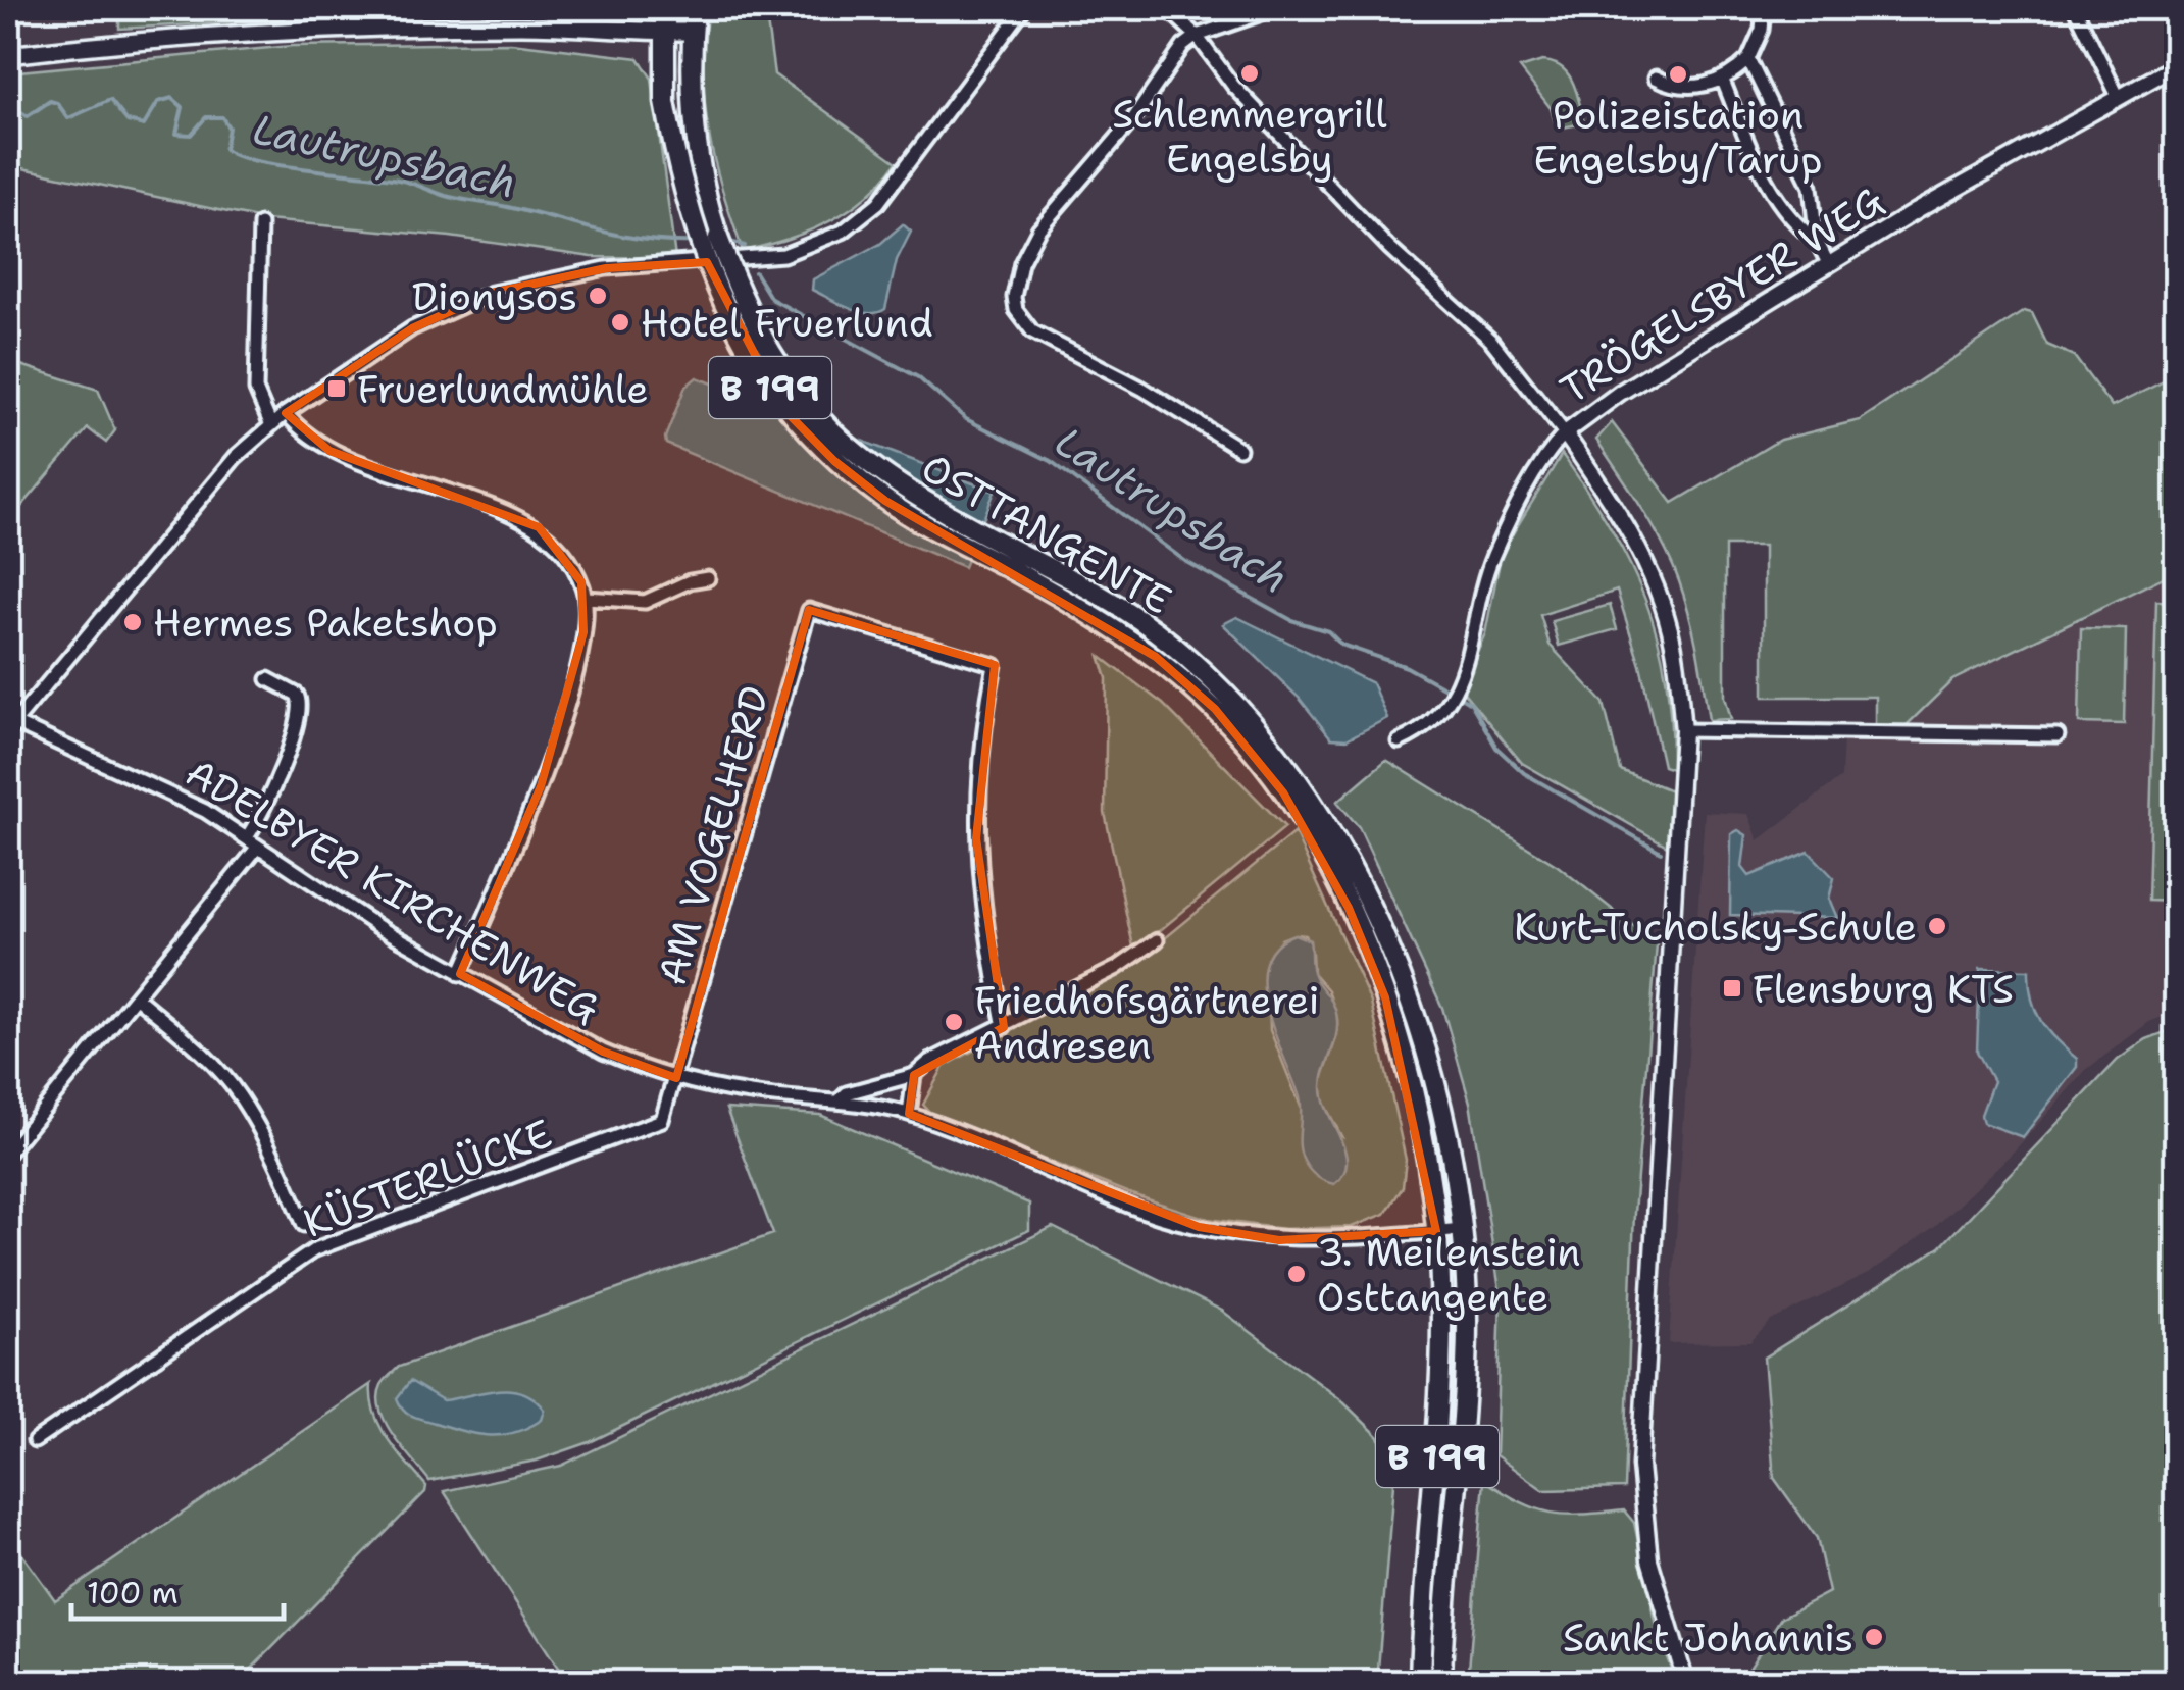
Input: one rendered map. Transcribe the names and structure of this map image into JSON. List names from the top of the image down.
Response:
{
  "streets": {
    "main road": ["B 199", "OSTTANGENTE"],
    "street": [
      "TRÖGELSBYER WEG",
      "AM VOGELHERD",
      "ADELBYER KIRCHENWEG",
      "KÜSTERLÜCKE"
    ]
  },
  "crossings": [
    ["B 199", "OSTTANGENTE"],
    ["OSTTANGENTE", "ADELBYER KIRCHENWEG"],
    ["AM VOGELHERD", "ADELBYER KIRCHENWEG"],
    ["AM VOGELHERD", "KÜSTERLÜCKE"],
    ["ADELBYER KIRCHENWEG", "KÜSTERLÜCKE"]
  ],
  "water": ["Lautrupsbach"],
  "places": {
    "other": [
      "Schlemmergrill Engelsby",
      "Polizeistation Engelsby/Tarup",
      "Dionysos",
      "Hotel Fruerlund",
      "Hermes Paketshop",
      "Kurt-Tucholsky-Schule",
      "Friedhofsgärtnerei Andresen",
      "3. Meilenstein Osttangente",
      "Sankt Johannis"
    ],
    "transit": ["Fruerlundmühle", "Flensburg KTS"]
  },
  "scale_bar": "100 m"
}
